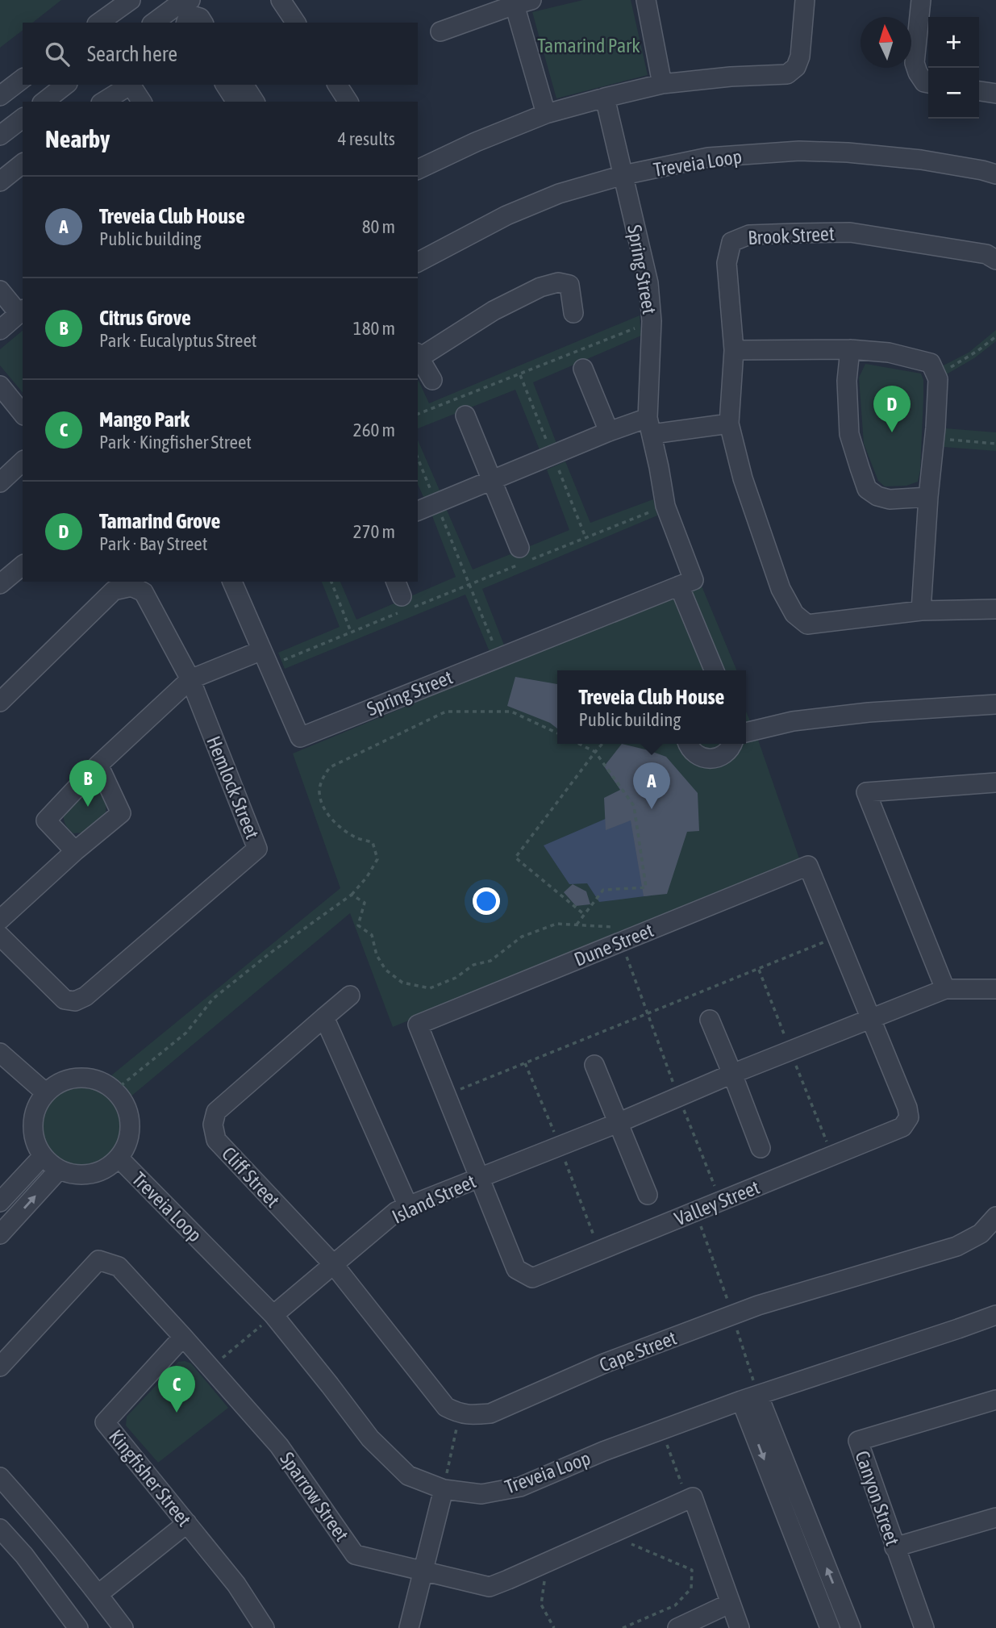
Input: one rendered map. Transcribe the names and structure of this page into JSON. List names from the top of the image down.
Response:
{
  "streets": {
    "street": [
      "Treveia Loop",
      "Brook Street",
      "Spring Street",
      "Hemlock Street",
      "Dune Street",
      "Cliff Street",
      "Island Street",
      "Valley Street",
      "Cape Street",
      "Kingfisher Street",
      "Sparrow Street",
      "Canyon Street"
    ]
  },
  "crossings": [
    ["Treveia Loop", "Spring Street"],
    ["Treveia Loop", "Island Street"],
    ["Dune Street", "Island Street"],
    ["Dune Street", "Valley Street"],
    ["Cliff Street", "Island Street"],
    ["Island Street", "Valley Street"],
    ["Kingfisher Street", "Sparrow Street"]
  ],
  "parks": ["Tamarind Park"],
  "north": "top",
  "page": {
    "map_buttons": ["+", "−"],
    "search": "Search here",
    "heading": ["Nearby", "4 results"],
    "list": [
      {
        "mark": "A",
        "name": "Treveia Club House",
        "note": "Public building",
        "value": "80 m"
      },
      {
        "mark": "B",
        "name": "Citrus Grove",
        "note": "Park · Eucalyptus Street",
        "value": "180 m"
      },
      {
        "mark": "C",
        "name": "Mango Park",
        "note": "Park · Kingfisher Street",
        "value": "260 m"
      },
      {
        "mark": "D",
        "name": "Tamarind Grove",
        "note": "Park · Bay Street",
        "value": "270 m"
      }
    ],
    "pins": [
      "D",
      "B",
      "A",
      "C"
    ],
    "popup": ["Treveia Club House", "Public building"]
  }
}
